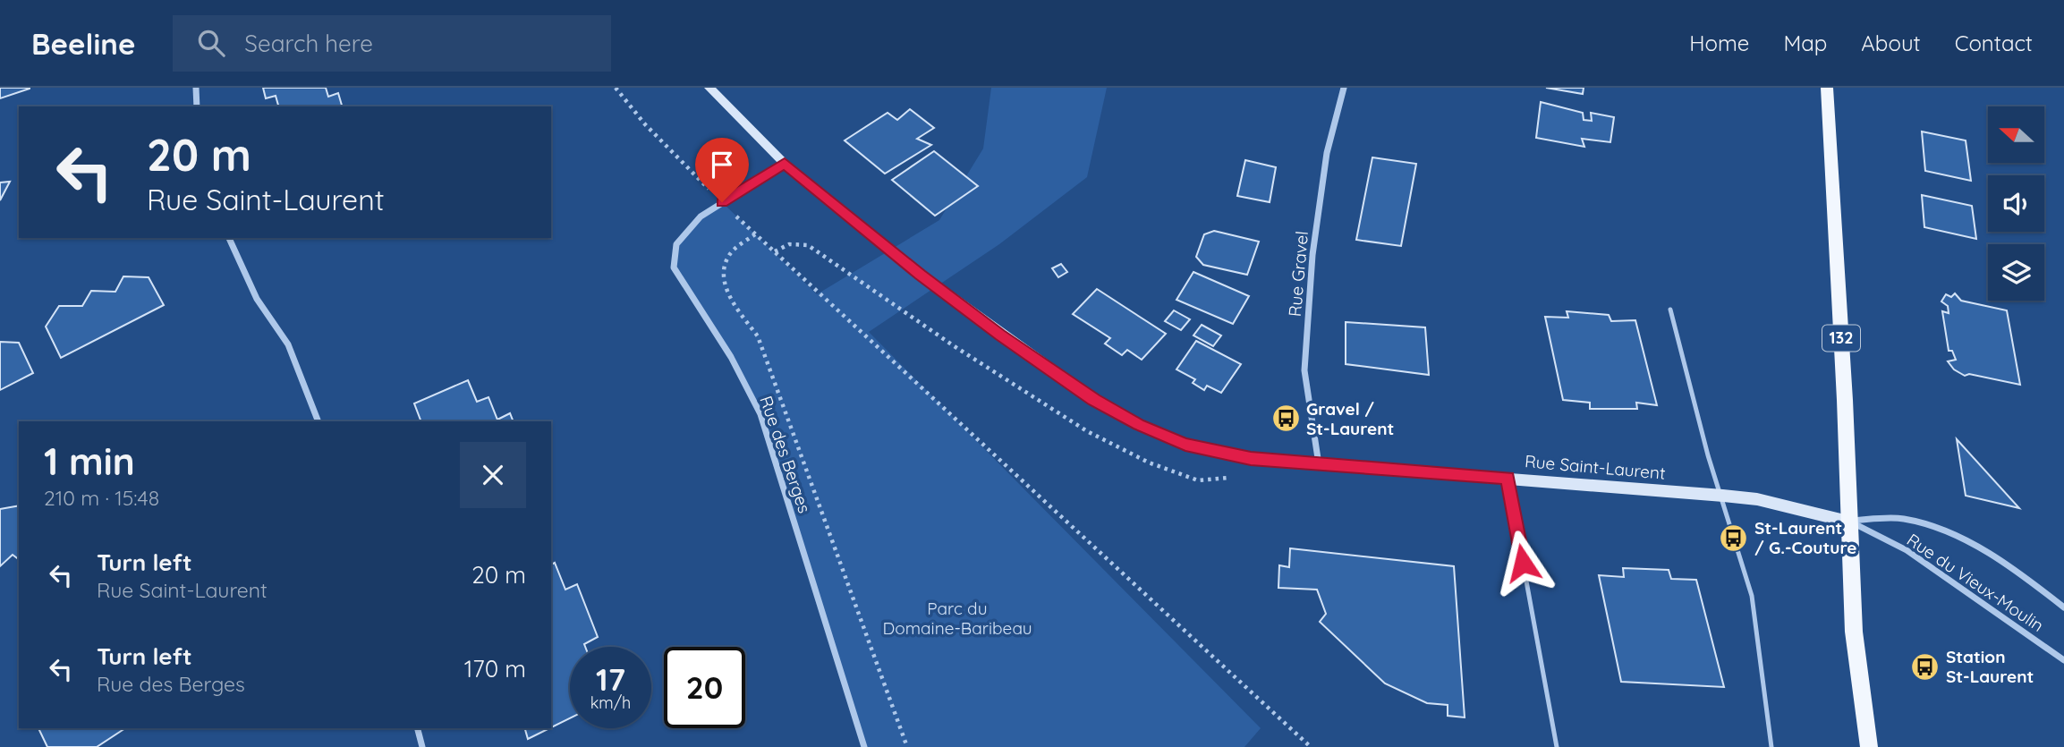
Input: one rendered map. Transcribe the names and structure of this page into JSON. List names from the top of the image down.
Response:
{
  "streets": {
    "main road": ["132"],
    "street": [
      "Rue Gravel",
      "Rue des Berges",
      "Rue Saint-Laurent",
      "Rue du Vieux-Moulin"
    ]
  },
  "crossings": [
    ["Rue Gravel", "Rue Saint-Laurent"],
    ["132", "Rue Saint-Laurent"],
    ["132", "Rue du Vieux-Moulin"],
    ["Rue des Berges", "Rue Saint-Laurent"],
    ["Rue Saint-Laurent", "Rue du Vieux-Moulin"]
  ],
  "parks": ["Parc du Domaine-Baribeau"],
  "places": {
    "bus stop": ["Gravel / St-Laurent", "St-Laurent / G.-Couture", "Station St-Laurent"]
  },
  "north": "left",
  "page": {
    "header": "Beeline",
    "search": "Search here",
    "nav": [
      "Home",
      "Map",
      "About",
      "Contact"
    ],
    "turn": ["20 m", "Rue Saint-Laurent"],
    "heading": ["1 min", "210 m · 15:48"],
    "list": [
      {
        "name": "Turn left",
        "note": "Rue Saint-Laurent",
        "value": "20 m"
      },
      {
        "name": "Turn left",
        "note": "Rue des Berges",
        "value": "170 m"
      }
    ],
    "speed": "17 km/h",
    "limit": "20"
  }
}
